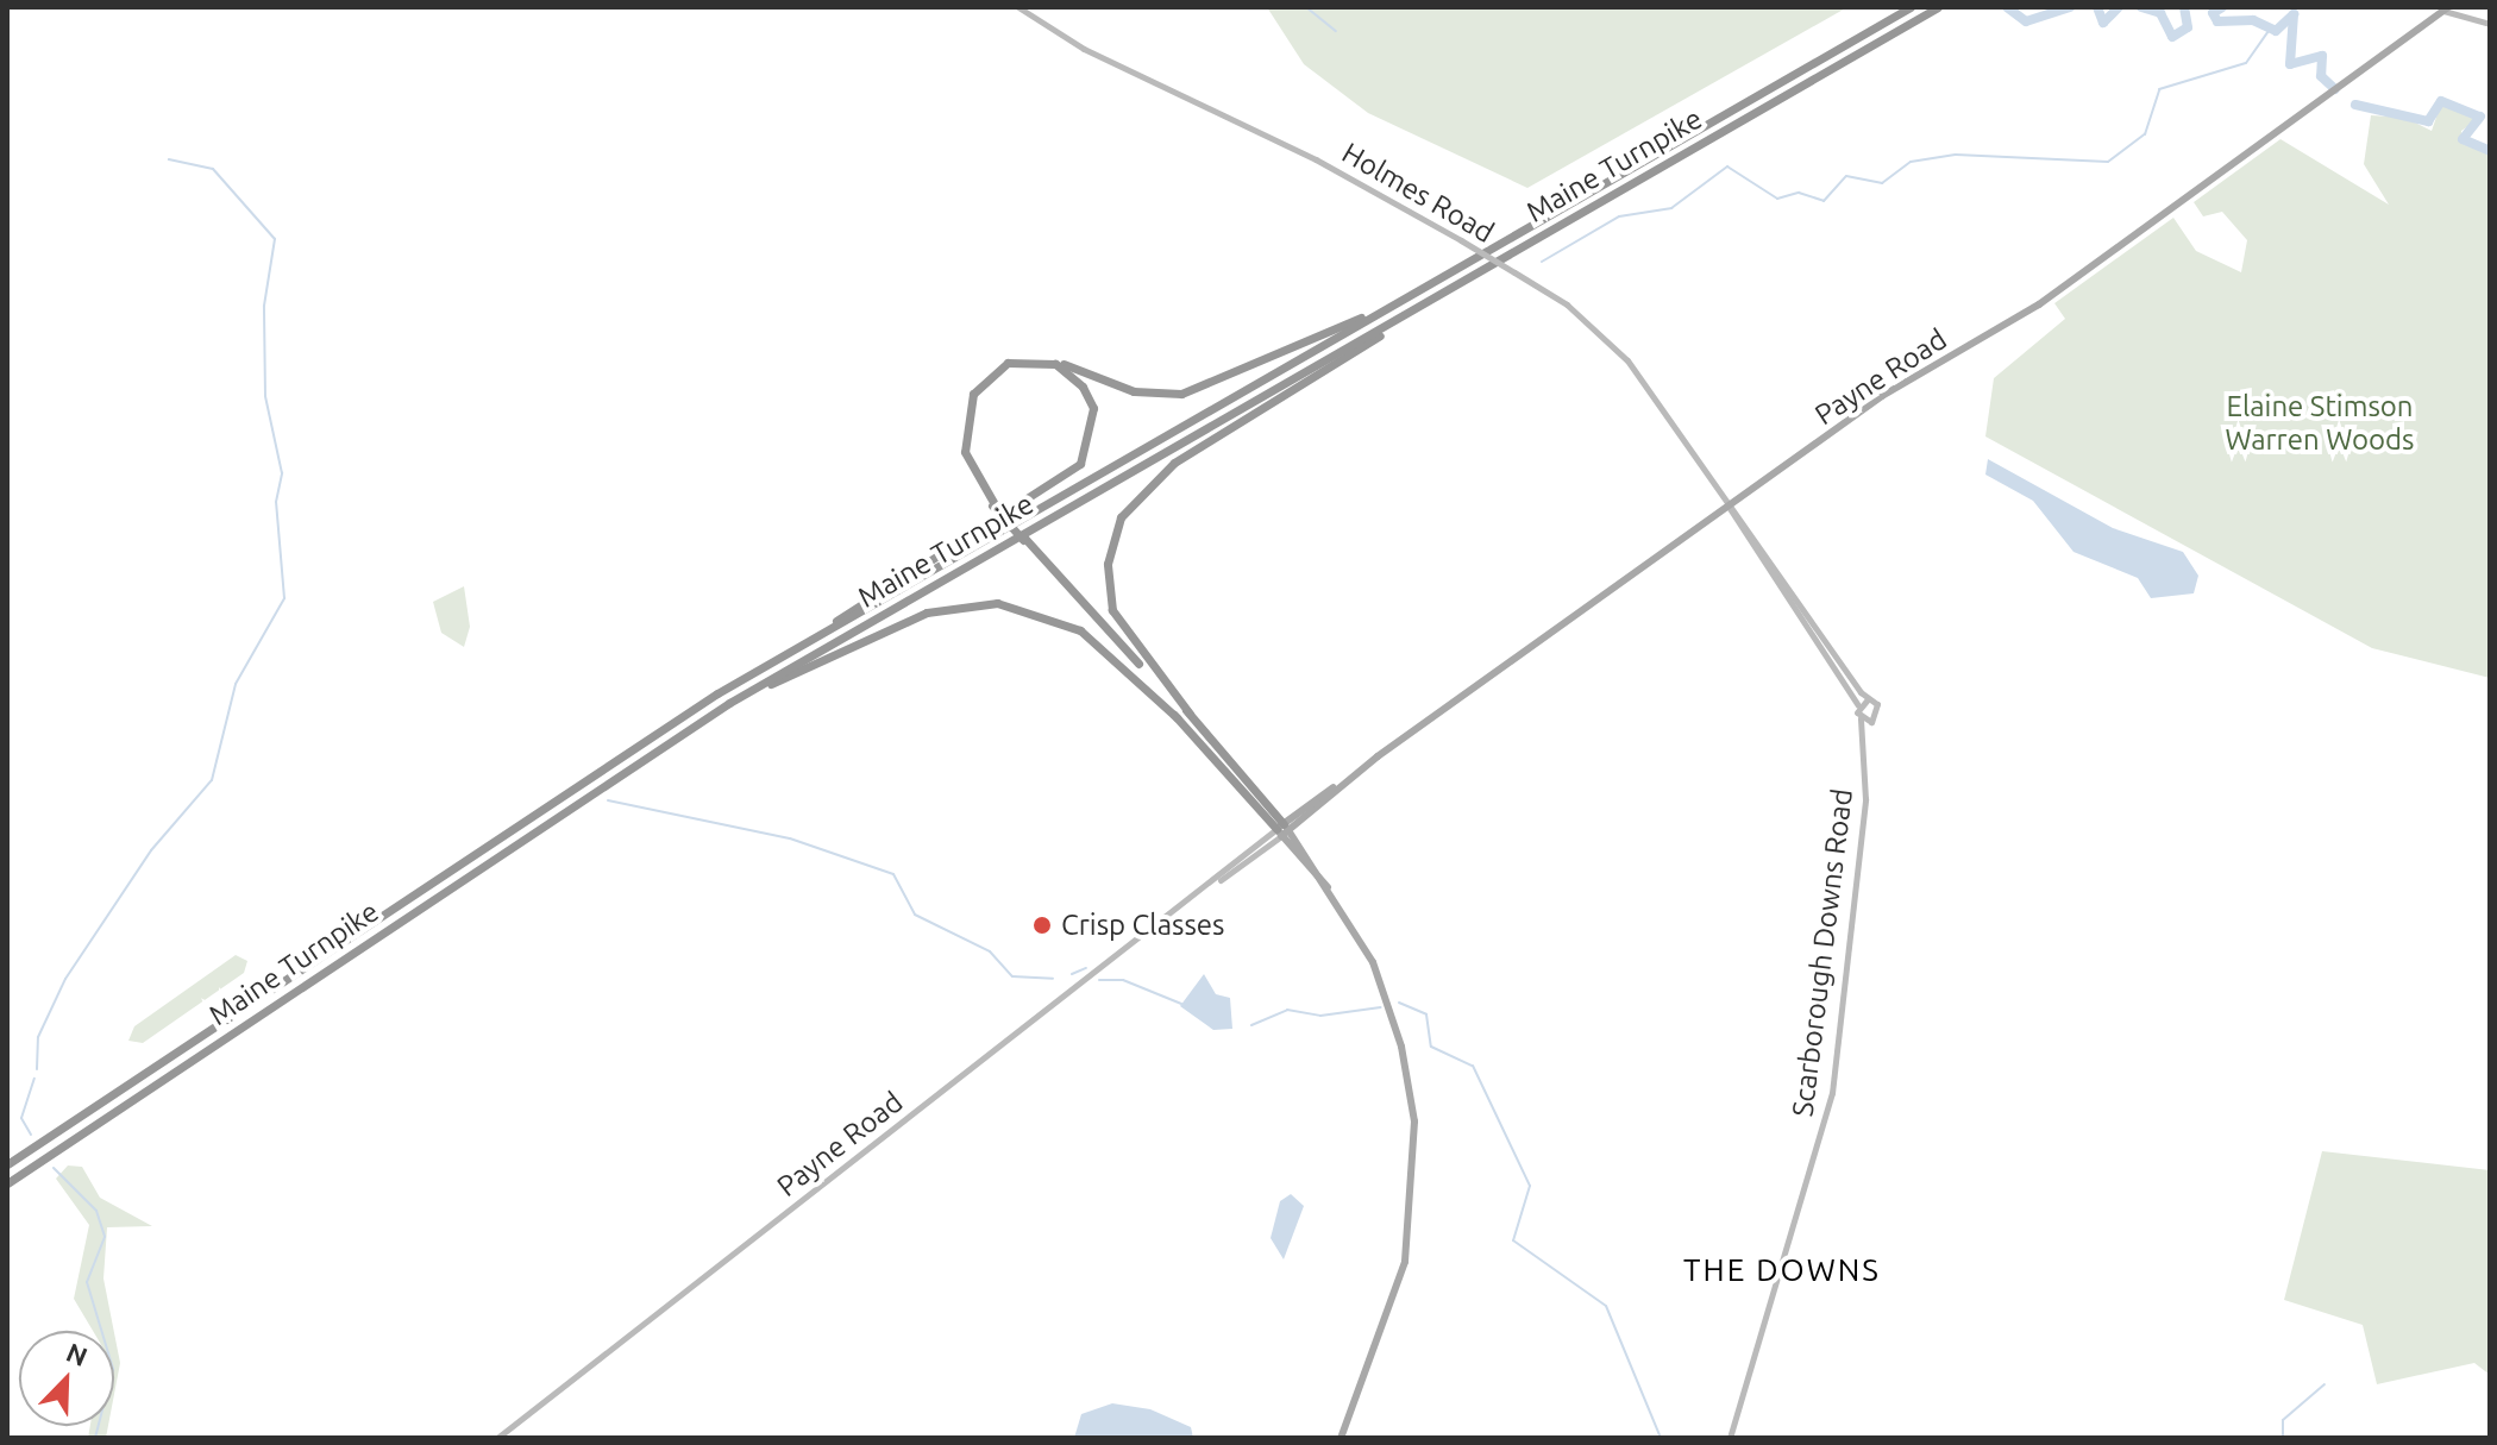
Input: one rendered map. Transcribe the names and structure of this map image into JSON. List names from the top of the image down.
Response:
{
  "streets": {
    "highway": ["Maine Turnpike"],
    "main road": ["Payne Road"],
    "street": ["Holmes Road", "Scarborough Downs Road"]
  },
  "crossings": [
    ["Holmes Road", "Payne Road"]
  ],
  "districts": ["THE DOWNS"],
  "parks": ["Elaine Stimson Warren Woods"],
  "places": ["Crisp Classes"],
  "north": "top right"
}
